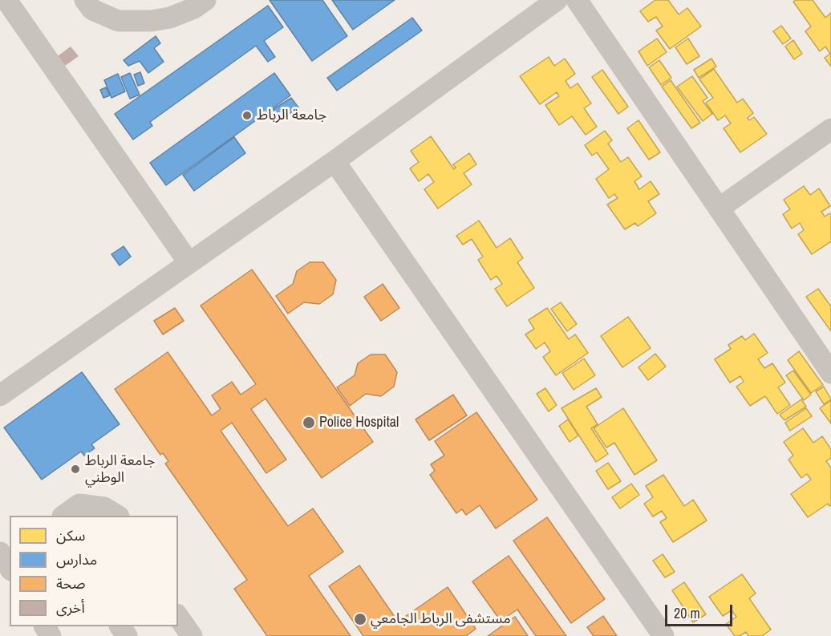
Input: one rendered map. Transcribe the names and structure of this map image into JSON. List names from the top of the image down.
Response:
{
  "places": [
    "جامعة الرباط",
    "Police Hospital",
    "جامعة الرباط الوطني",
    "مستشفى الرباط الجامعي"
  ],
  "legend": [
    "سكن",
    "مدارس",
    "صحة",
    "أخرى"
  ],
  "scale_bar": "20 m"
}
